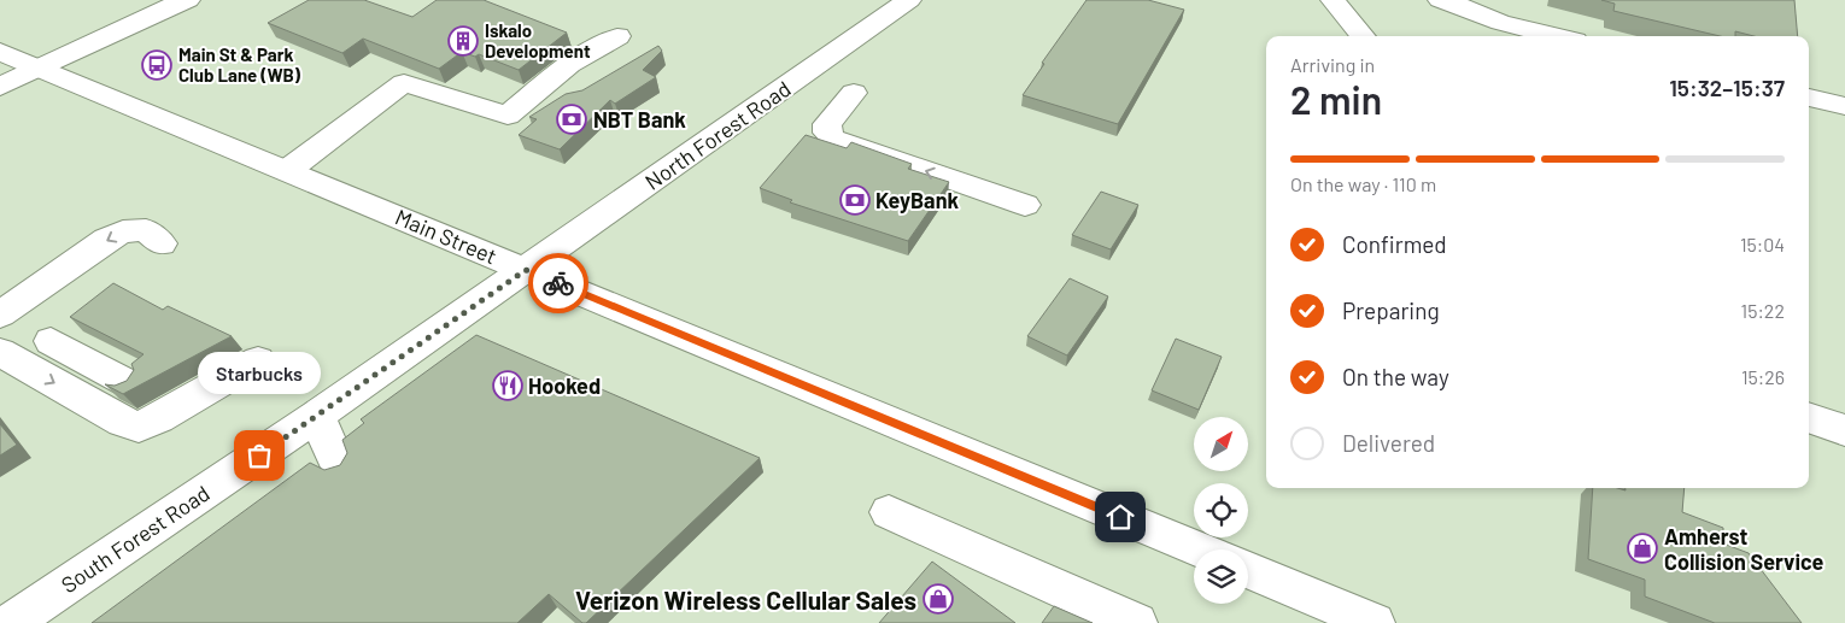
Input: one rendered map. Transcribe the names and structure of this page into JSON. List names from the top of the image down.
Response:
{
  "streets": {
    "main road": ["North Forest Road", "Main Street", "South Forest Road"]
  },
  "crossings": [
    ["North Forest Road", "Main Street"],
    ["North Forest Road", "South Forest Road"],
    ["Main Street", "South Forest Road"]
  ],
  "places": {
    "building": ["Iskalo Development"],
    "bus stop": ["Main St & Park Club Lane (WB)"],
    "bank": ["NBT Bank", "KeyBank"],
    "restaurant": ["Hooked"],
    "other": ["Starbucks"],
    "shop": ["Amherst Collision Service", "Verizon Wireless Cellular Sales"]
  },
  "north": "top right",
  "page": {
    "heading": ["2 min", "Arriving in", "15:32–15:37"],
    "bar": "On the way · 110 m",
    "list": [
      ["Confirmed", "15:04"],
      ["Preparing", "15:22"],
      ["On the way", "15:26"],
      "Delivered"
    ],
    "bubble": "Starbucks"
  }
}
